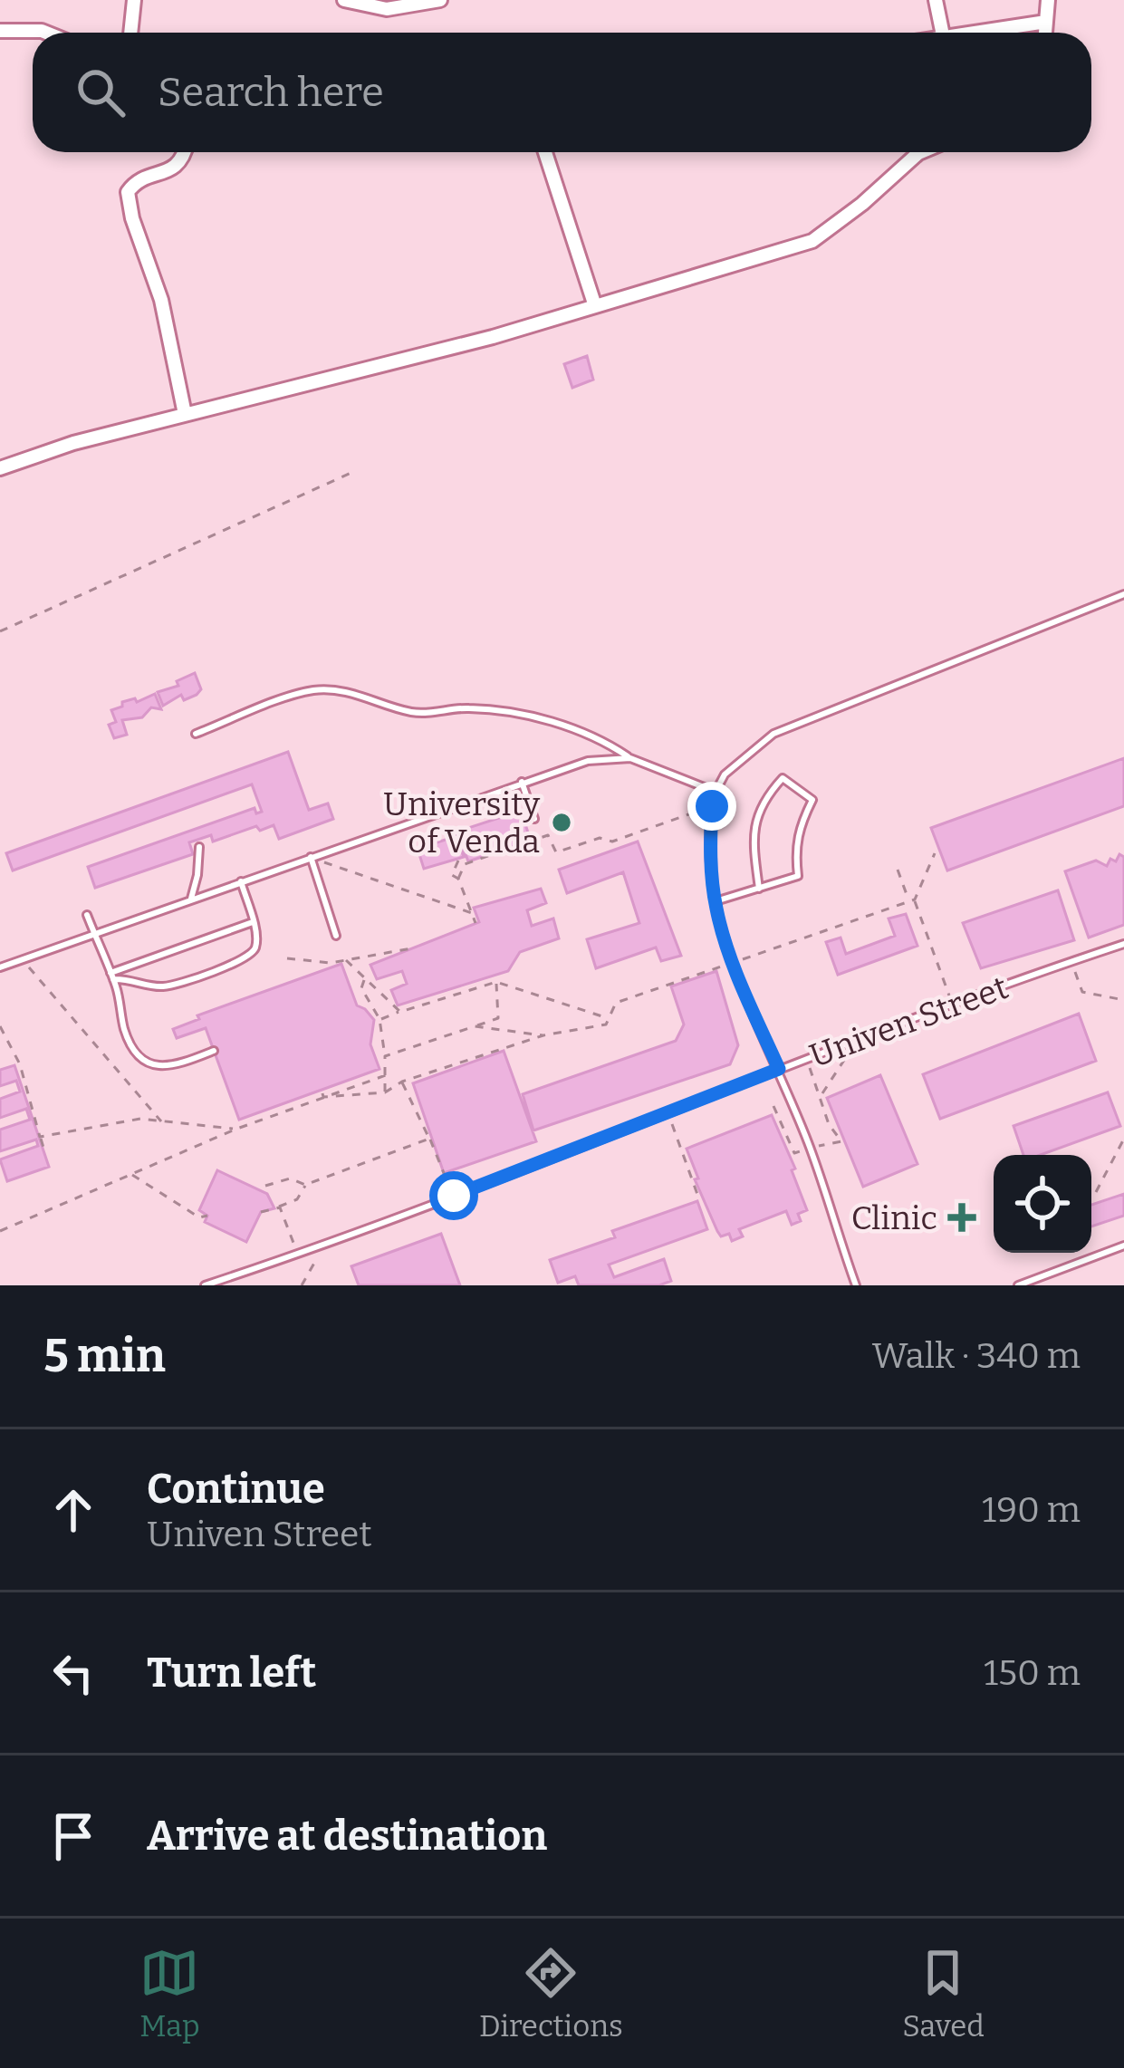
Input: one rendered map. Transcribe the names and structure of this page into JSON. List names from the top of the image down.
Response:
{
  "streets": {
    "lane": ["Univen Street"]
  },
  "places": {
    "other": ["University of Venda"],
    "health": ["Clinic"]
  },
  "page": {
    "search": "Search here",
    "heading": ["5 min", "Walk · 340 m"],
    "list": [
      ["Continue", "Univen Street", "190 m"],
      ["Turn left", "150 m"],
      "Arrive at destination"
    ],
    "nav": ["Map", "Directions", "Saved"]
  }
}
